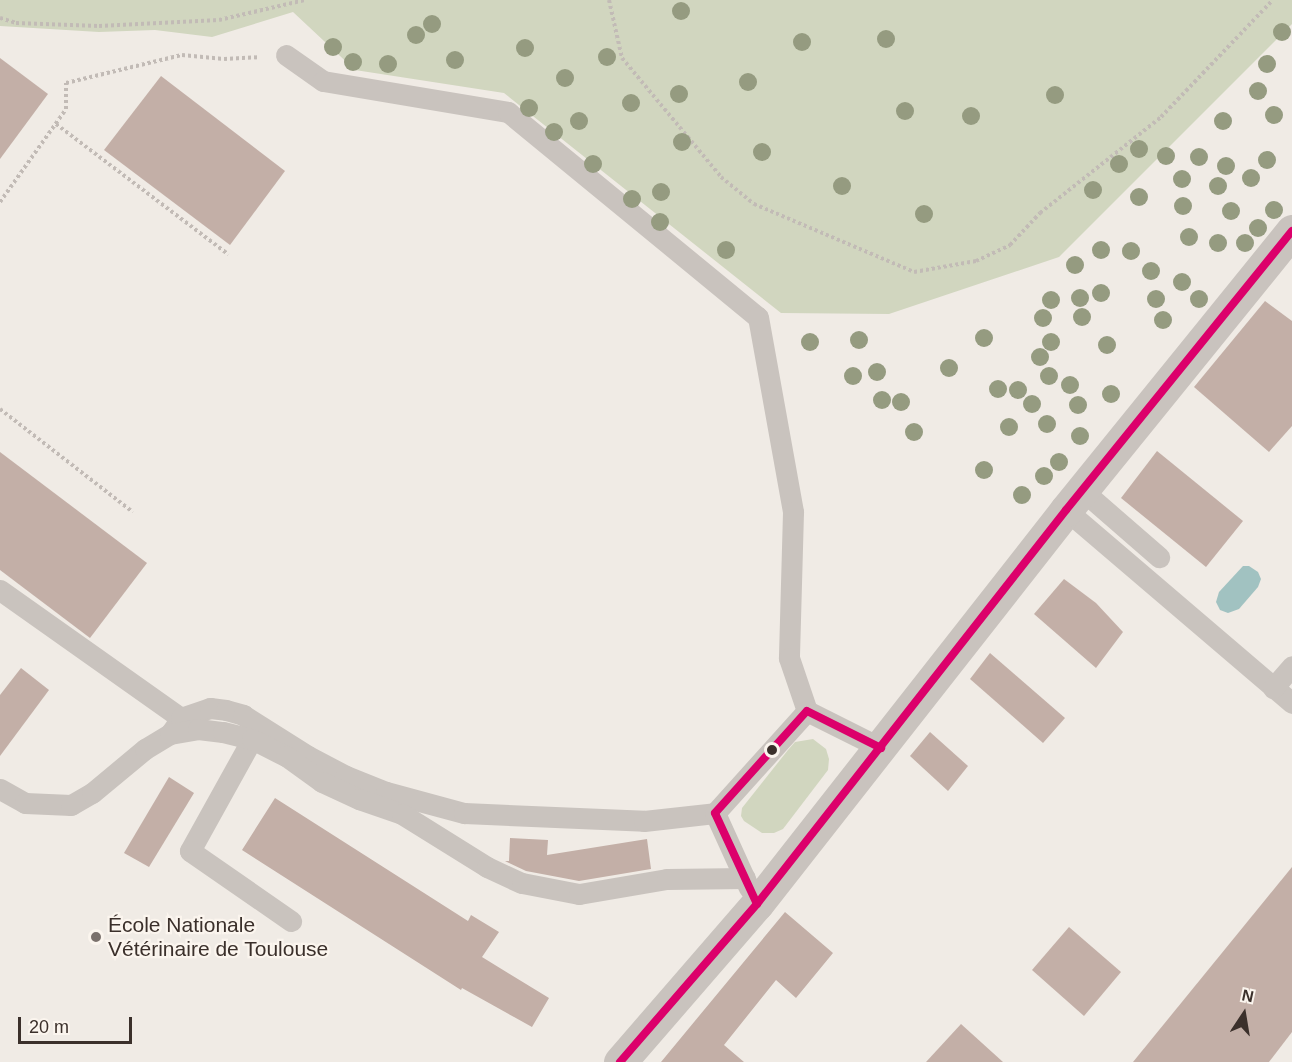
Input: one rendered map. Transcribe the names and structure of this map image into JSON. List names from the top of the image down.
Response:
{
  "places": ["École Nationale Vétérinaire de Toulouse"],
  "scale_bar": "20 m",
  "north": "top"
}
